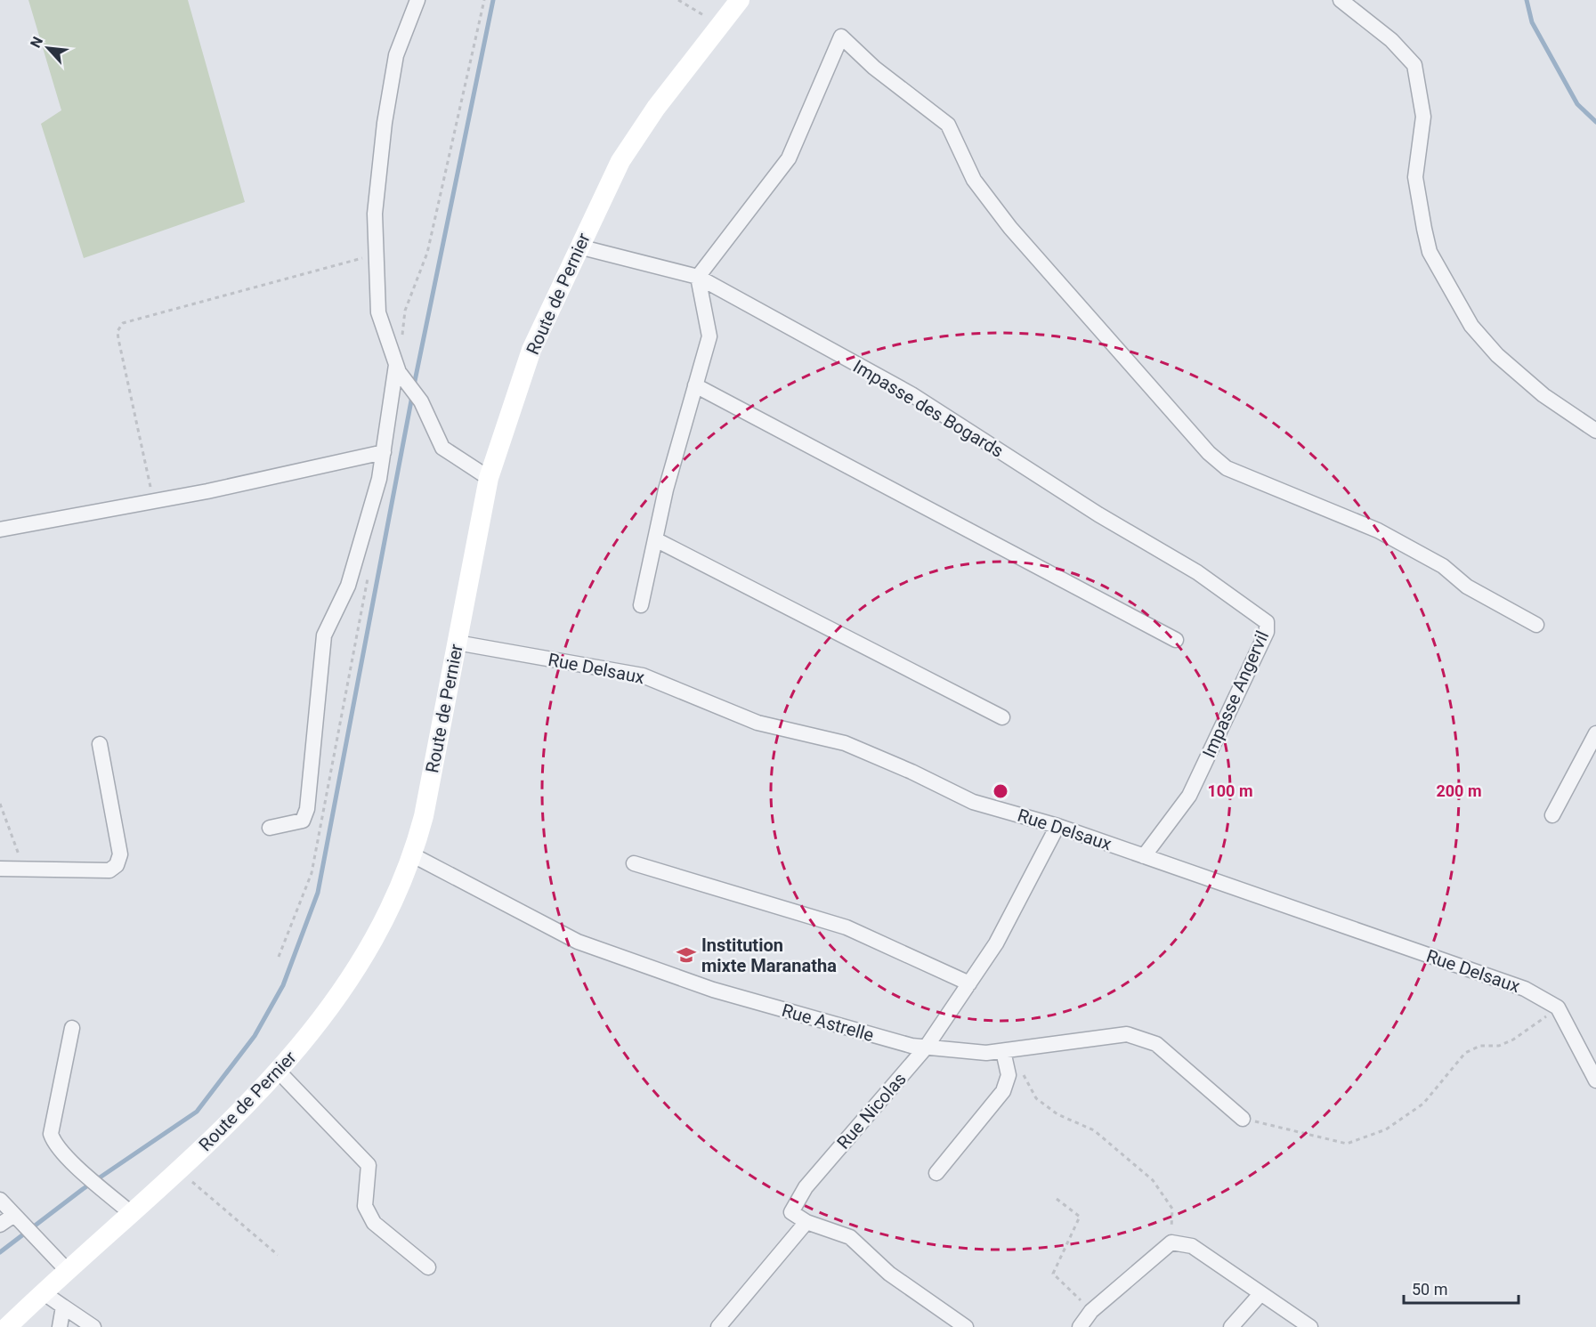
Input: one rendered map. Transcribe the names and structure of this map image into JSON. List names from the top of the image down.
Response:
{
  "streets": {
    "street": [
      "Route de Pernier",
      "Impasse des Bogards",
      "Rue Delsaux",
      "Impasse Angervil",
      "Rue Astrelle",
      "Rue Nicolas"
    ]
  },
  "crossings": [
    ["Route de Pernier", "Impasse des Bogards"],
    ["Route de Pernier", "Rue Delsaux"],
    ["Route de Pernier", "Rue Astrelle"],
    ["Impasse des Bogards", "Impasse Angervil"],
    ["Rue Delsaux", "Impasse Angervil"],
    ["Rue Delsaux", "Rue Nicolas"],
    ["Rue Astrelle", "Rue Nicolas"]
  ],
  "places": {
    "school or university": ["Institution mixte Maranatha"]
  },
  "scale_bar": "50 m",
  "north": "top left",
  "rings": ["100 m", "200 m"]
}
